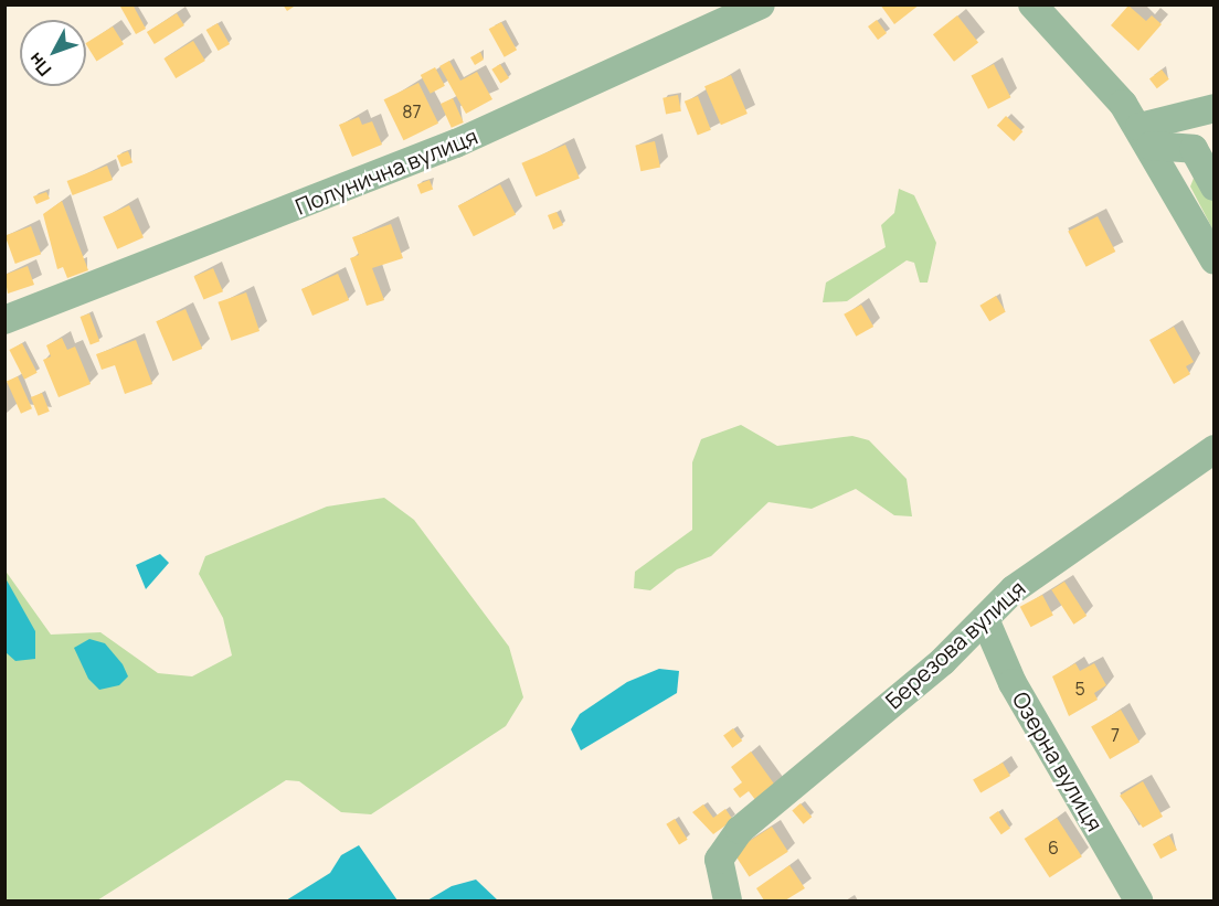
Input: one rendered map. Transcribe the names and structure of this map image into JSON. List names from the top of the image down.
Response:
{
  "streets": {
    "street": ["Полунична вулиця", "Березова вулиця", "Озерна вулиця"]
  },
  "crossings": [
    ["Березова вулиця", "Озерна вулиця"]
  ],
  "house_numbers": [
    "87",
    "5",
    "7",
    "6"
  ],
  "north": "bottom left"
}
